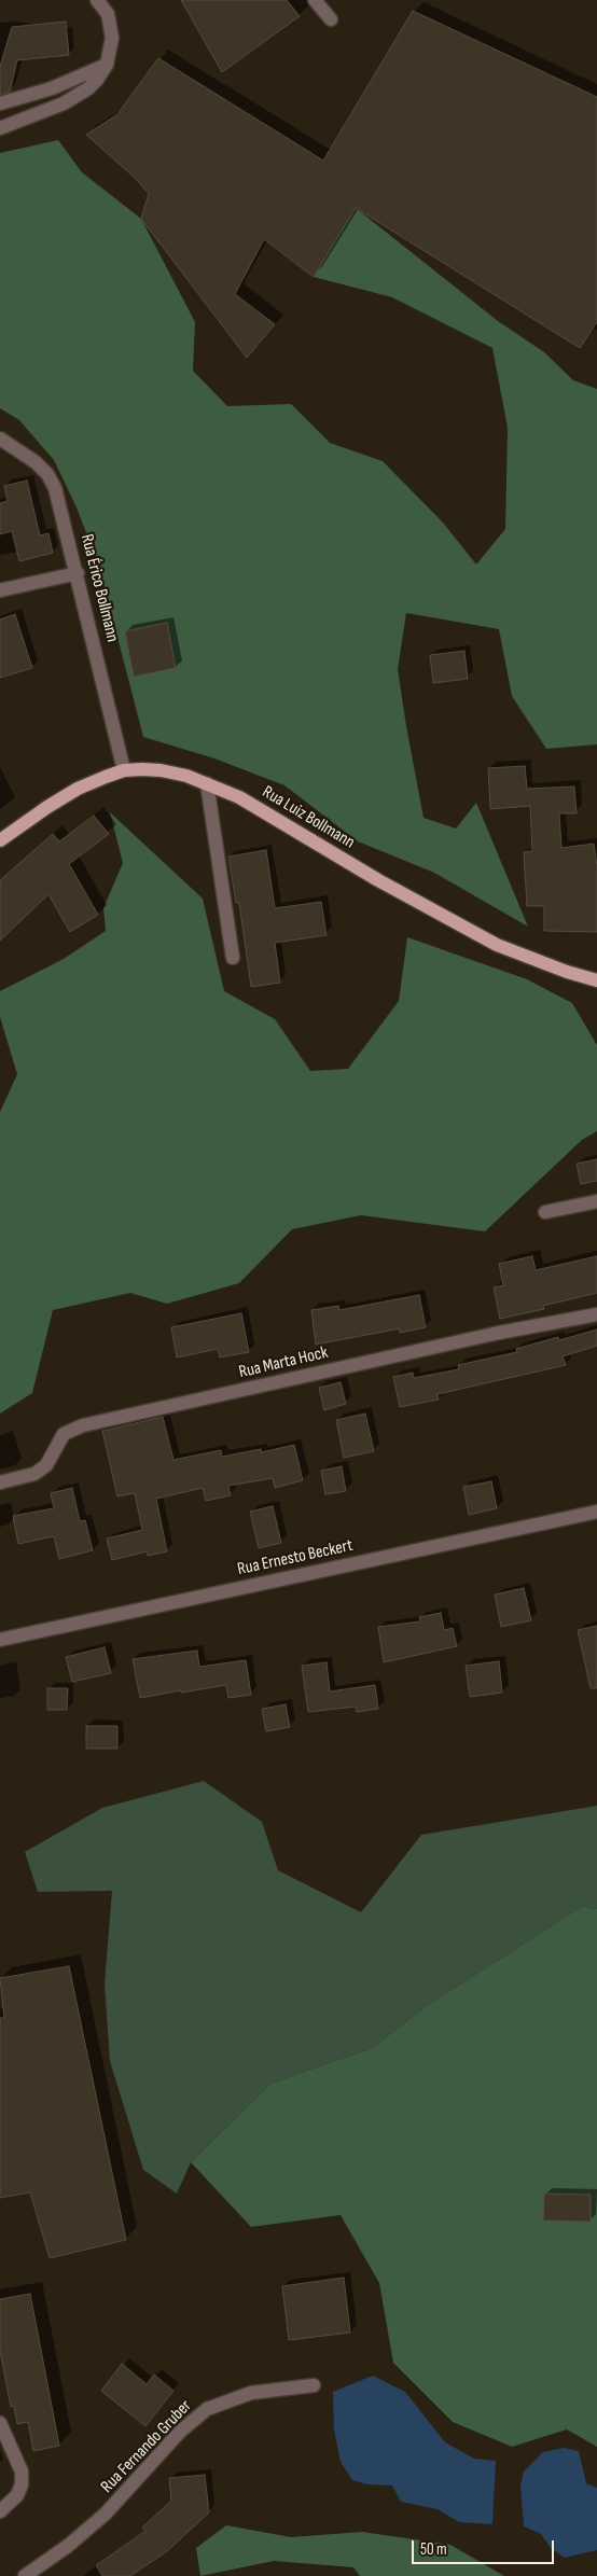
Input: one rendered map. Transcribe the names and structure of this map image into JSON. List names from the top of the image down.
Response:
{
  "streets": {
    "main road": ["Rua Luiz Bollmann"],
    "street": [
      "Rua Érico Bollmann",
      "Rua Marta Hock",
      "Rua Ernesto Beckert",
      "Rua Fernando Gruber"
    ]
  },
  "crossings": [
    ["Rua Érico Bollmann", "Rua Luiz Bollmann"]
  ],
  "scale_bar": "50 m"
}
